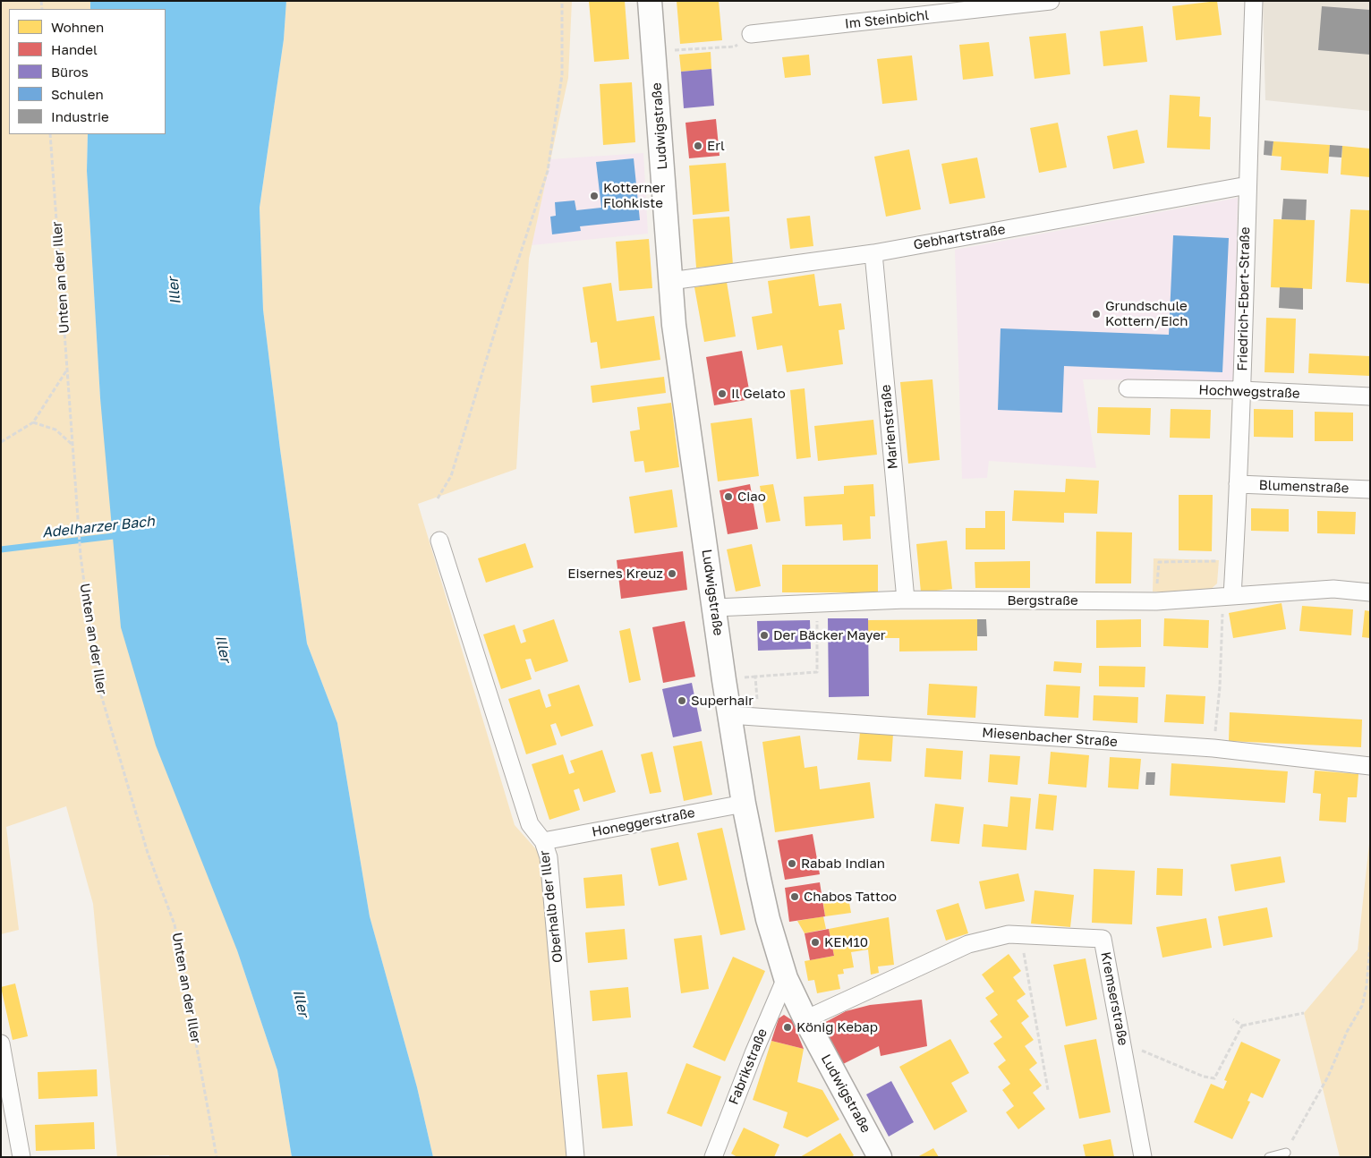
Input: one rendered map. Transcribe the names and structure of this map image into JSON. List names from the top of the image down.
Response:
{
  "streets": {
    "street": [
      "Im Steinbichl",
      "Ludwigstraße",
      "Gebhartstraße",
      "Friedrich-Ebert-Straße",
      "Hochwegstraße",
      "Marienstraße",
      "Blumenstraße",
      "Bergstraße",
      "Miesenbacher Straße",
      "Honeggerstraße",
      "Oberhalb der Iller",
      "Kremserstraße",
      "Fabrikstraße"
    ],
    "path": ["Unten an der Iller"]
  },
  "crossings": [
    ["Ludwigstraße", "Gebhartstraße"],
    ["Ludwigstraße", "Bergstraße"],
    ["Ludwigstraße", "Miesenbacher Straße"],
    ["Ludwigstraße", "Honeggerstraße"],
    ["Ludwigstraße", "Kremserstraße"],
    ["Ludwigstraße", "Fabrikstraße"],
    ["Gebhartstraße", "Friedrich-Ebert-Straße"],
    ["Gebhartstraße", "Marienstraße"],
    ["Friedrich-Ebert-Straße", "Hochwegstraße"],
    ["Friedrich-Ebert-Straße", "Blumenstraße"],
    ["Friedrich-Ebert-Straße", "Bergstraße"],
    ["Marienstraße", "Bergstraße"],
    ["Honeggerstraße", "Oberhalb der Iller"]
  ],
  "water": ["Iller", "Adelharzer Bach"],
  "places": [
    "Erl",
    "Kotterner Flohkiste",
    "Grundschule Kottern/Eich",
    "Il Gelato",
    "Ciao",
    "Eisernes Kreuz",
    "Der Bäcker Mayer",
    "Superhair",
    "Rabab Indian",
    "Chabos Tattoo",
    "KEM10",
    "König Kebap"
  ],
  "legend": [
    "Wohnen",
    "Handel",
    "Büros",
    "Schulen",
    "Industrie"
  ]
}
